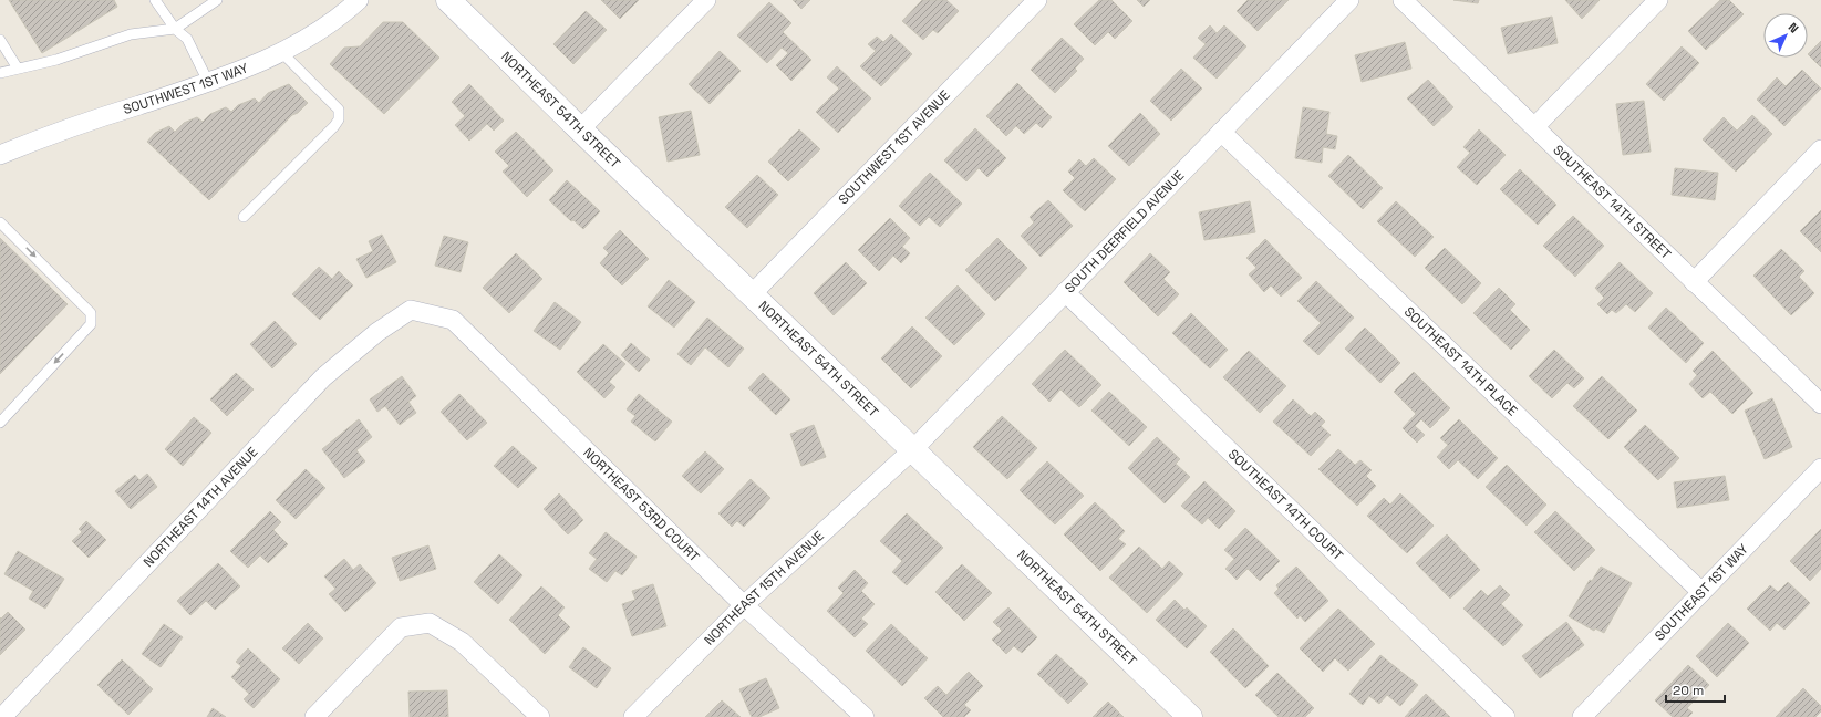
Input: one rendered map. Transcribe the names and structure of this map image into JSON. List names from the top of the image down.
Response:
{
  "streets": {
    "street": [
      "SOUTHWEST 1ST WAY",
      "NORTHEAST 54TH STREET",
      "SOUTHWEST 1ST AVENUE",
      "SOUTHEAST 14TH STREET",
      "SOUTH DEERFIELD AVENUE",
      "SOUTHEAST 14TH PLACE",
      "SOUTHEAST 14TH COURT",
      "NORTHEAST 53RD COURT",
      "NORTHEAST 14TH AVENUE",
      "NORTHEAST 15TH AVENUE",
      "SOUTHEAST 1ST WAY"
    ]
  },
  "crossings": [
    ["NORTHEAST 54TH STREET", "SOUTHWEST 1ST AVENUE"],
    ["NORTHEAST 54TH STREET", "SOUTH DEERFIELD AVENUE"],
    ["NORTHEAST 54TH STREET", "NORTHEAST 15TH AVENUE"],
    ["SOUTH DEERFIELD AVENUE", "SOUTHEAST 14TH PLACE"],
    ["SOUTH DEERFIELD AVENUE", "SOUTHEAST 14TH COURT"],
    ["SOUTH DEERFIELD AVENUE", "NORTHEAST 15TH AVENUE"],
    ["SOUTHEAST 14TH PLACE", "SOUTHEAST 1ST WAY"],
    ["NORTHEAST 53RD COURT", "NORTHEAST 14TH AVENUE"],
    ["NORTHEAST 53RD COURT", "NORTHEAST 15TH AVENUE"]
  ],
  "scale_bar": "20 m",
  "north": "top right"
}
